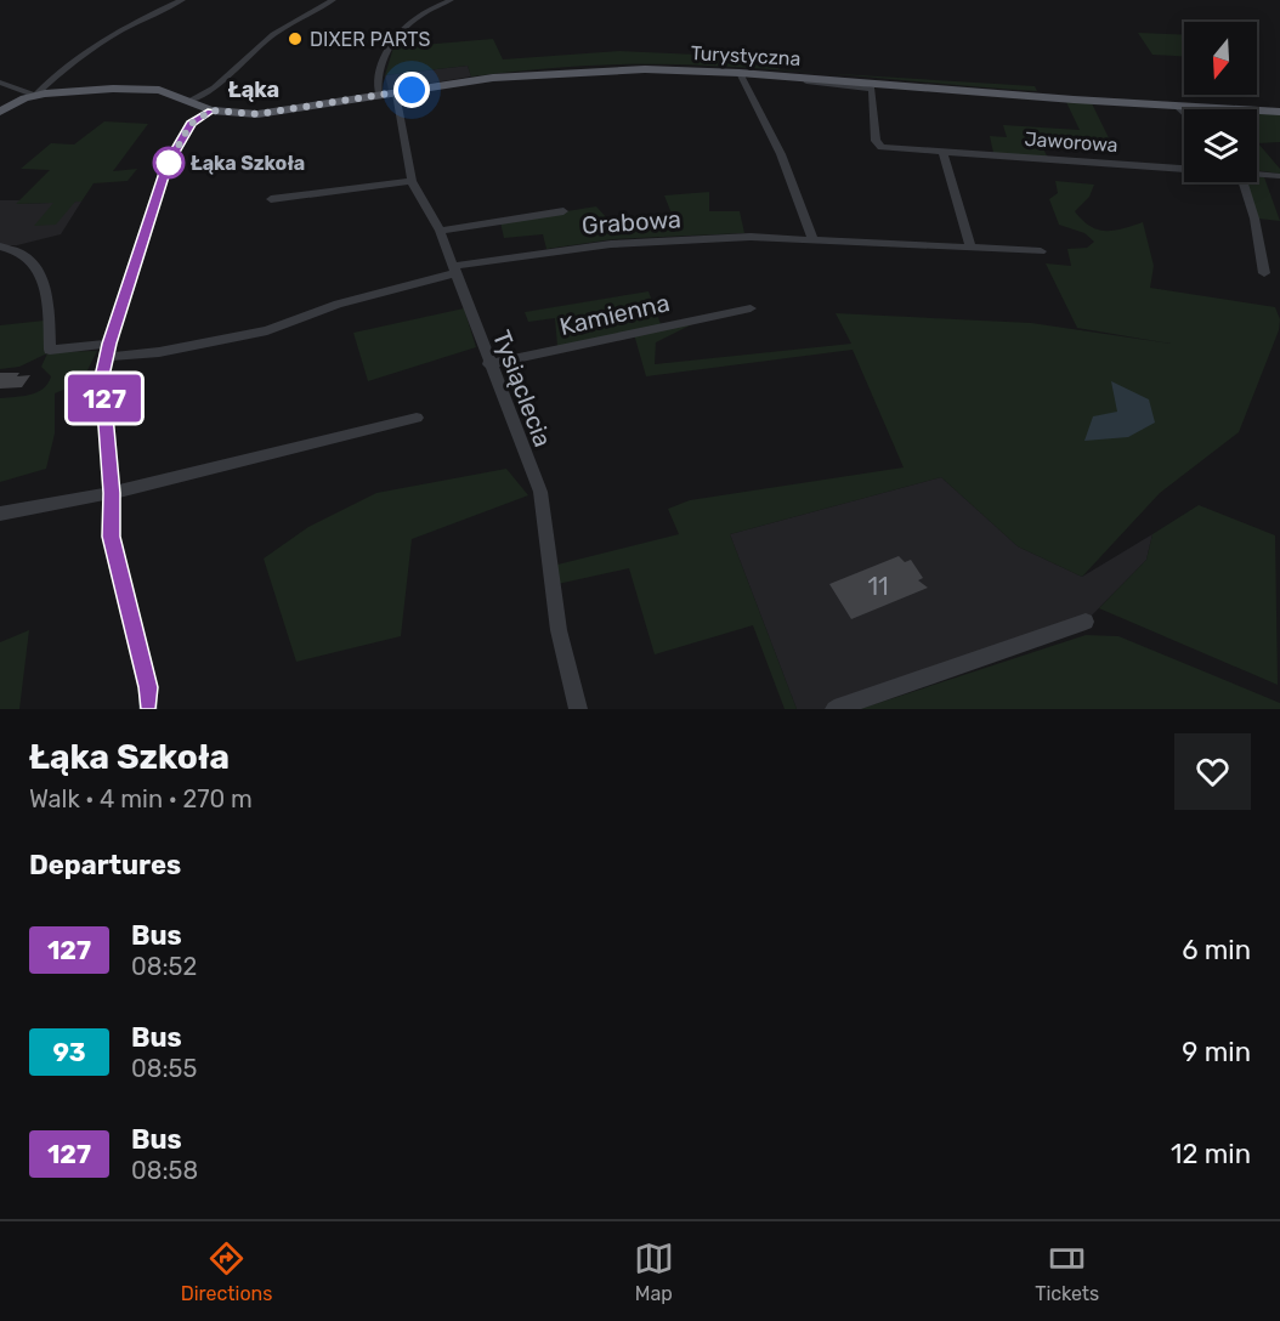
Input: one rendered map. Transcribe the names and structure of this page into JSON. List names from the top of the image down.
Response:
{
  "streets": {
    "main road": ["Turystyczna"],
    "street": [
      "Jaworowa",
      "Grabowa",
      "Kamienna",
      "Tysiąclecia"
    ]
  },
  "crossings": [
    ["Turystyczna", "Jaworowa"],
    ["Turystyczna", "Tysiąclecia"],
    ["Grabowa", "Tysiąclecia"],
    ["Kamienna", "Tysiąclecia"]
  ],
  "districts": ["Łąka"],
  "places": ["DIXER PARTS", "Łąka Szkoła"],
  "lines": ["bus line 127"],
  "house_numbers": ["11"],
  "north": "bottom",
  "page": {
    "on_map": "127",
    "heading": [
      ["Łąka Szkoła", "Walk · 4 min · 270 m"],
      "Departures"
    ],
    "list": [
      {
        "mark": "127",
        "name": "Bus",
        "note": "08:52",
        "value": "6 min"
      },
      {
        "mark": "93",
        "name": "Bus",
        "note": "08:55",
        "value": "9 min"
      },
      {
        "mark": "127",
        "name": "Bus",
        "note": "08:58",
        "value": "12 min"
      }
    ],
    "tabs": ["Directions", "Map", "Tickets"]
  }
}
